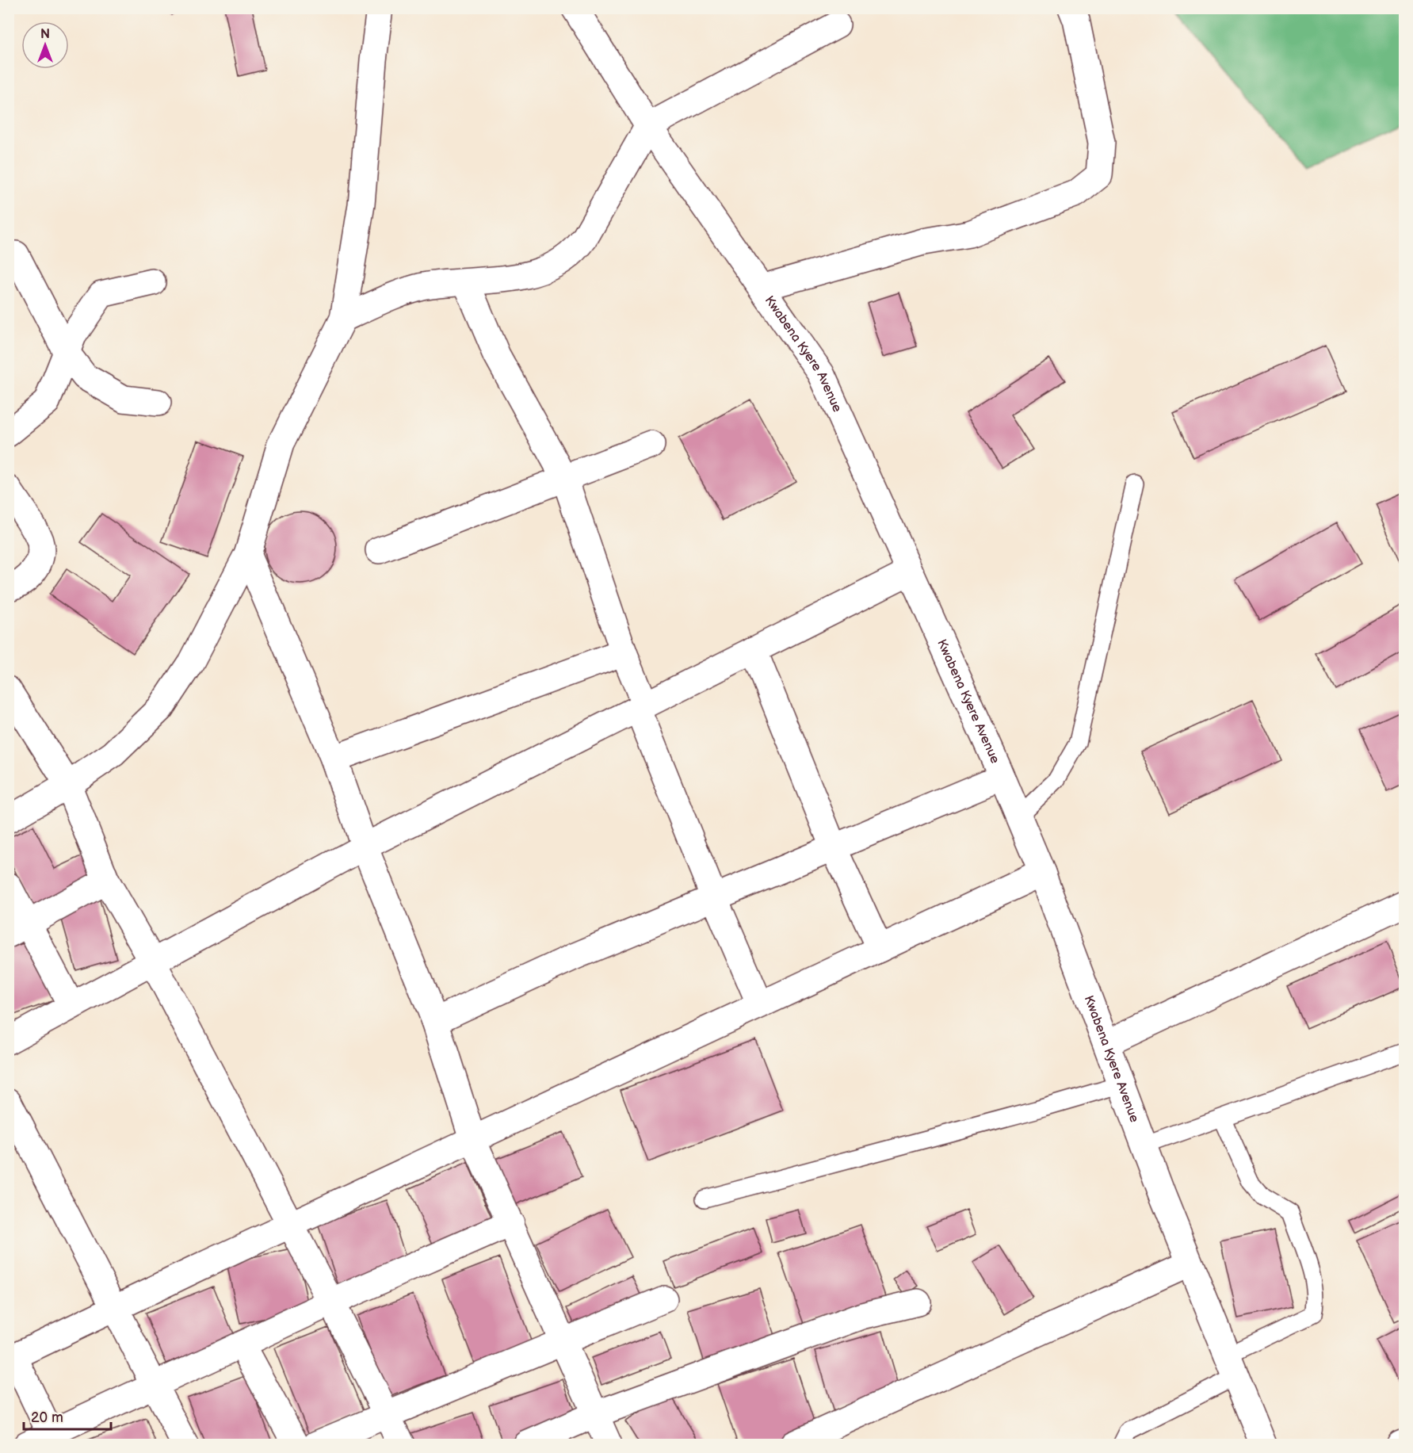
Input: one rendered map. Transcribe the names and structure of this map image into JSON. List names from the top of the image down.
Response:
{
  "streets": {
    "street": ["Kwabena Kyere Avenue"]
  },
  "scale_bar": "20 m",
  "north": "top"
}
